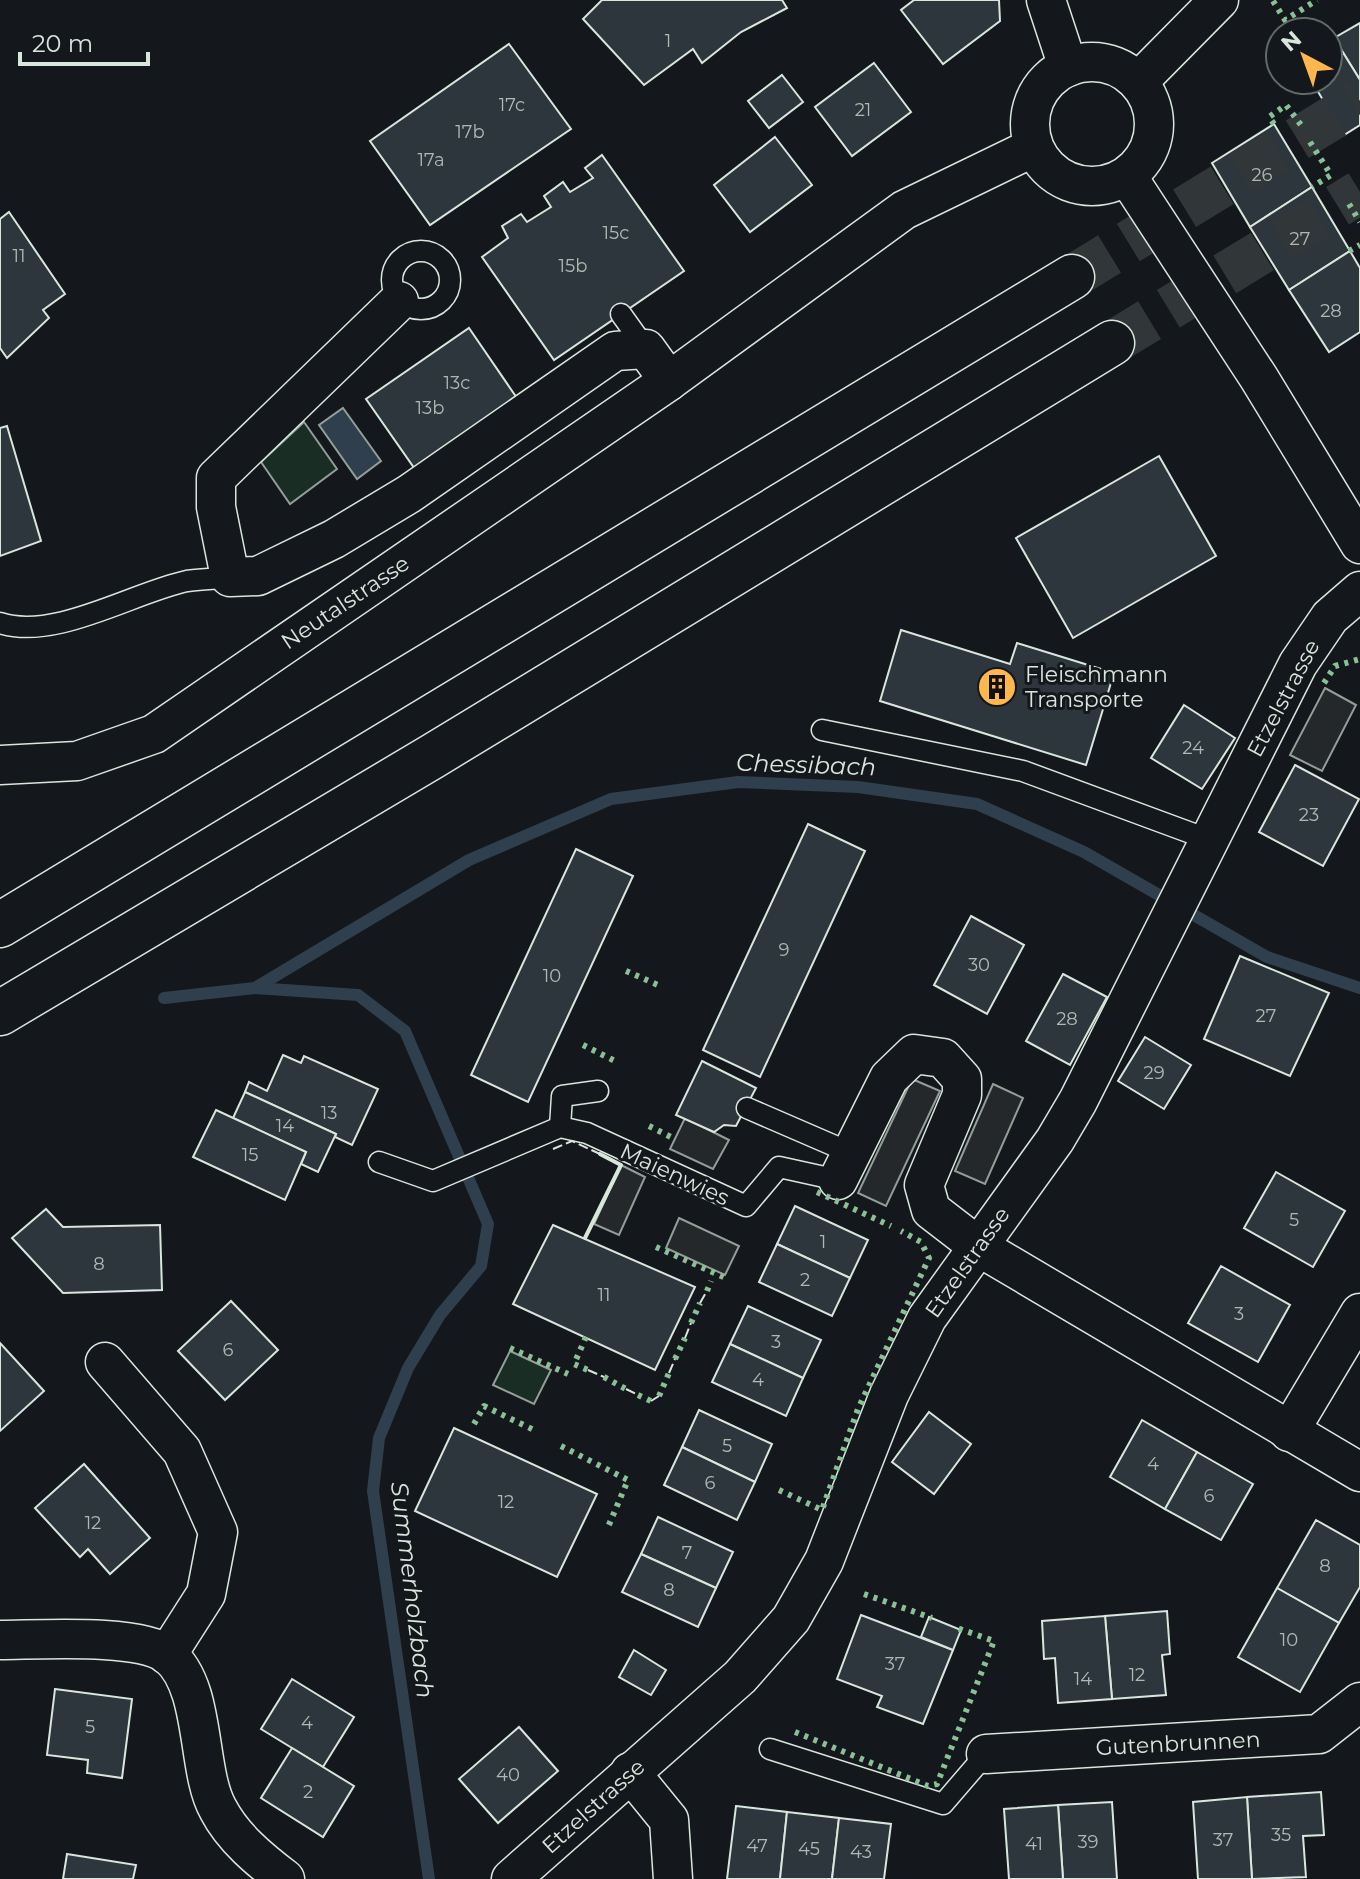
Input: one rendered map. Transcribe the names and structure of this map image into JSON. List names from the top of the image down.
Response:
{
  "streets": {
    "street": ["Neutalstrasse", "Etzelstrasse", "Gutenbrunnen"],
    "lane": ["Maienwies"]
  },
  "water": ["Chessibach", "Summerholzbach"],
  "places": {
    "building": ["Fleischmann Transporte"]
  },
  "house_numbers": [
    "1",
    "17c",
    "21",
    "17b",
    "17a",
    "26",
    "15c",
    "27",
    "11",
    "15b",
    "28",
    "13c",
    "13b",
    "24",
    "23",
    "9",
    "30",
    "10",
    "27",
    "28",
    "29",
    "13",
    "14",
    "15",
    "5",
    "1",
    "8",
    "2",
    "11",
    "3",
    "3",
    "6",
    "4",
    "5",
    "4",
    "6",
    "6",
    "12",
    "12",
    "7",
    "8",
    "8",
    "10",
    "37",
    "12",
    "14",
    "4",
    "5",
    "40",
    "2",
    "35",
    "37",
    "39",
    "41",
    "47",
    "45",
    "43"
  ],
  "scale_bar": "20 m",
  "north": "top left"
}
